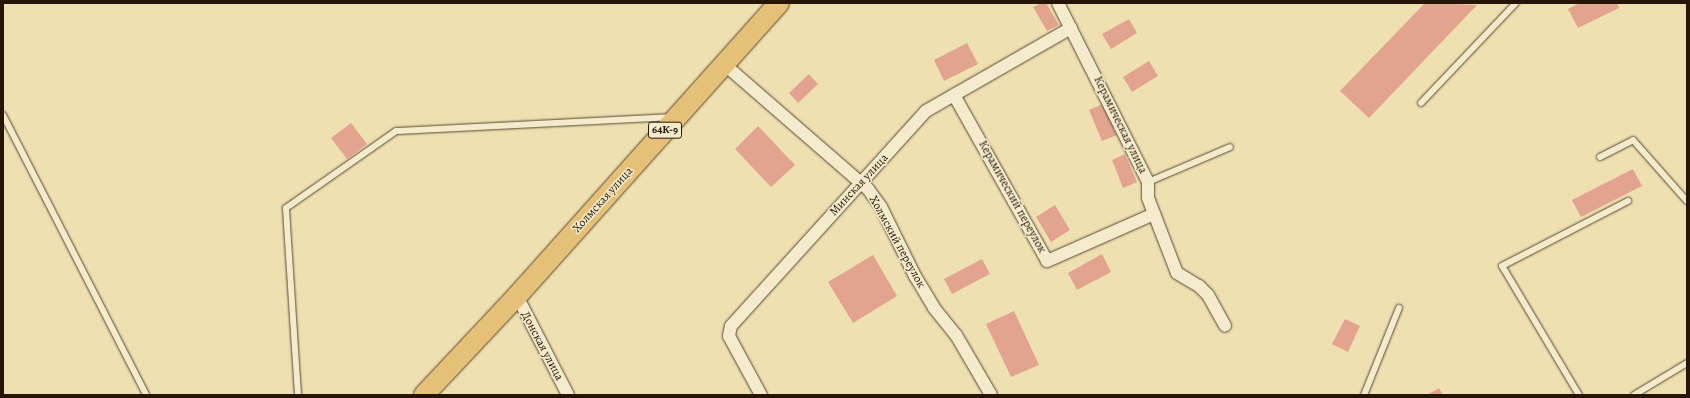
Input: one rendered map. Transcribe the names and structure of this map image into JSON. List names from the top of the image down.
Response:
{
  "streets": {
    "main road": ["64К-9", "Холмская улица"],
    "street": [
      "Керамическая улица",
      "Минская улица",
      "Керамический переулок",
      "Холмский переулок",
      "Донская улица"
    ]
  },
  "crossings": [
    ["Керамическая улица", "Минская улица"],
    ["Керамическая улица", "Керамический переулок"],
    ["Минская улица", "Керамический переулок"],
    ["Минская улица", "Холмский переулок"],
    ["Холмская улица", "Холмский переулок"],
    ["Холмская улица", "Донская улица"]
  ]
}
